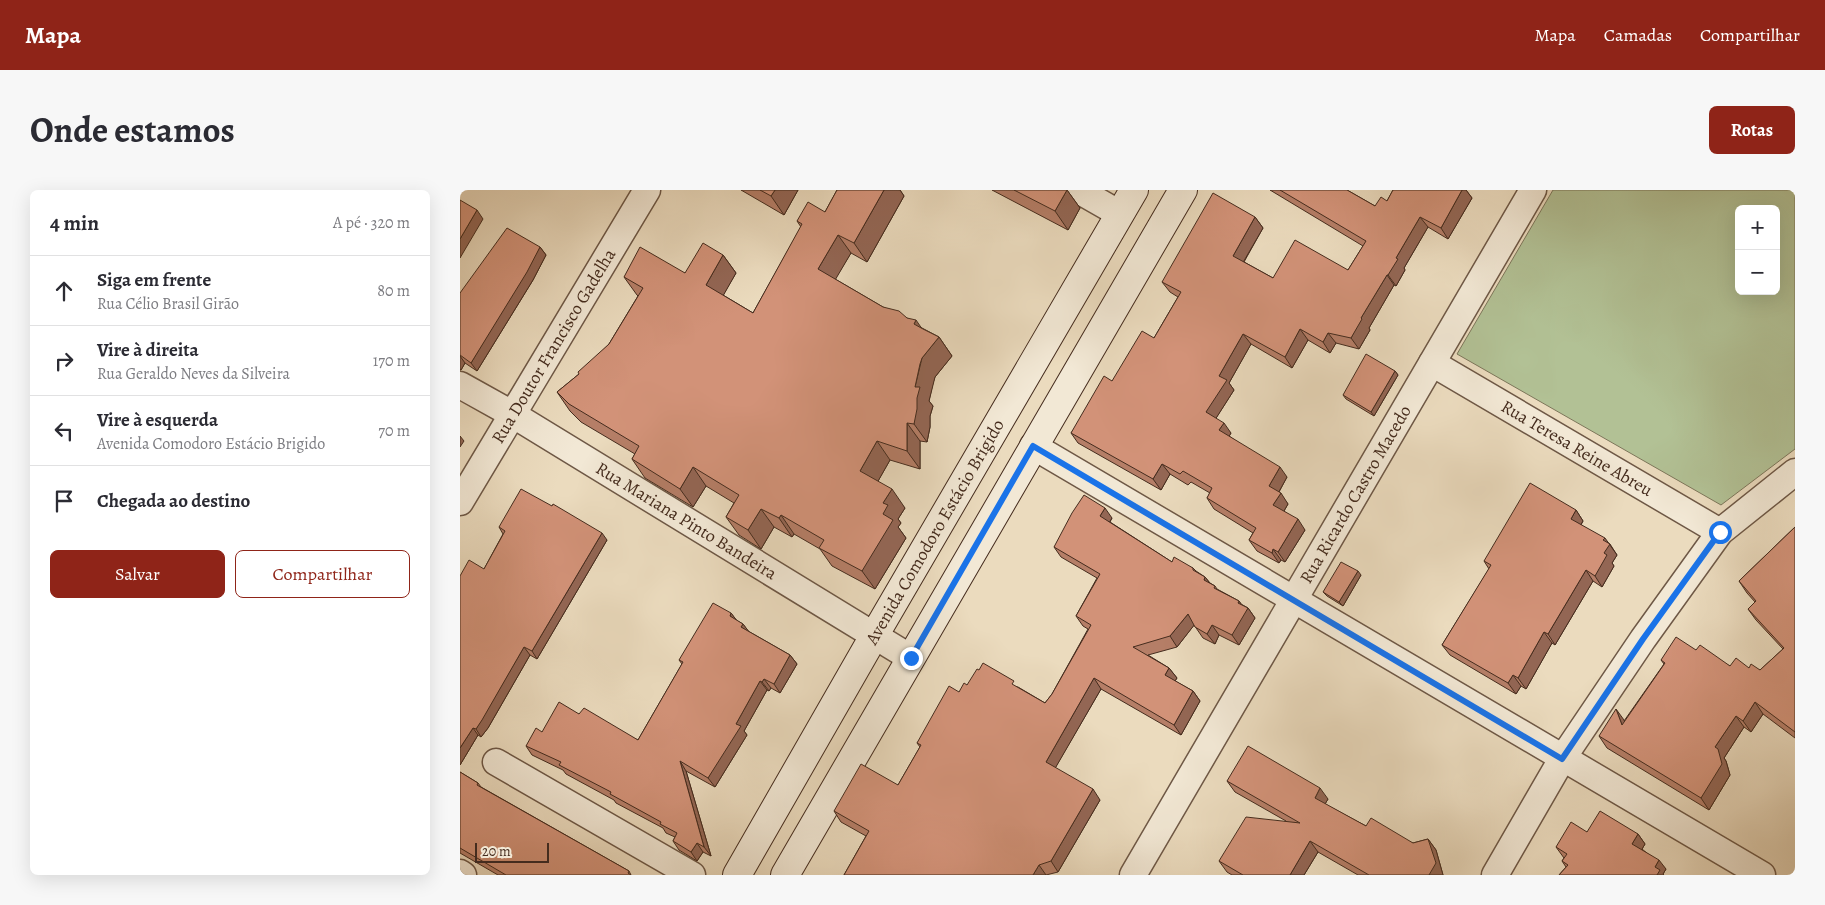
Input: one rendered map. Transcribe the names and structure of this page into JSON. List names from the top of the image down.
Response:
{
  "streets": {
    "main road": ["Avenida Comodoro Estácio Brigido"],
    "street": [
      "Rua Doutor Francisco Gadelha",
      "Rua Teresa Reine Abreu",
      "Rua Ricardo Castro Macedo",
      "Rua Mariana Pinto Bandeira"
    ]
  },
  "crossings": [
    ["Rua Doutor Francisco Gadelha", "Rua Mariana Pinto Bandeira"],
    ["Rua Teresa Reine Abreu", "Rua Ricardo Castro Macedo"],
    ["Rua Mariana Pinto Bandeira", "Avenida Comodoro Estácio Brigido"]
  ],
  "scale_bar": "20 m",
  "page": {
    "header": "Mapa",
    "nav": ["Mapa", "Camadas", "Compartilhar"],
    "title": "Onde estamos",
    "buttons": [
      "Rotas",
      ["Salvar", "Compartilhar"]
    ],
    "heading": ["4 min", "A pé · 320 m"],
    "map_buttons": ["+", "−"],
    "list": [
      ["Siga em frente", "Rua Célio Brasil Girão", "80 m"],
      ["Vire à direita", "Rua Geraldo Neves da Silveira", "170 m"],
      ["Vire à esquerda", "Avenida Comodoro Estácio Brigido", "70 m"],
      "Chegada ao destino"
    ],
    "scale": "20 m"
  }
}
